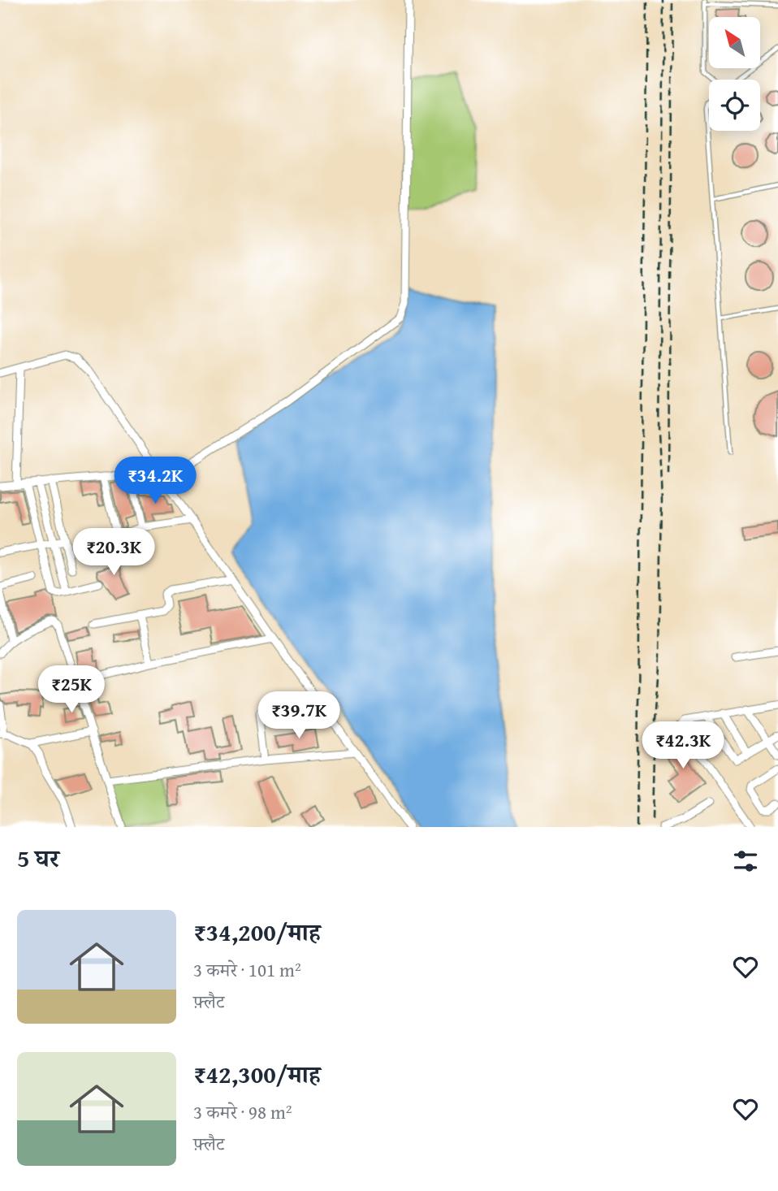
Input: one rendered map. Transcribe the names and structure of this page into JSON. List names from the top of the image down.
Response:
{
  "north": "top left",
  "page": {
    "price": [
      "₹34.2K",
      "₹20.3K",
      "₹25K",
      "₹39.7K",
      "₹42.3K"
    ],
    "heading": "5 घर",
    "list": [
      {
        "name": "₹34,200/माह",
        "note": "3 कमरे · 101 m² · फ़्लैट"
      },
      {
        "name": "₹42,300/माह",
        "note": "3 कमरे · 98 m² · फ़्लैट"
      }
    ]
  }
}
